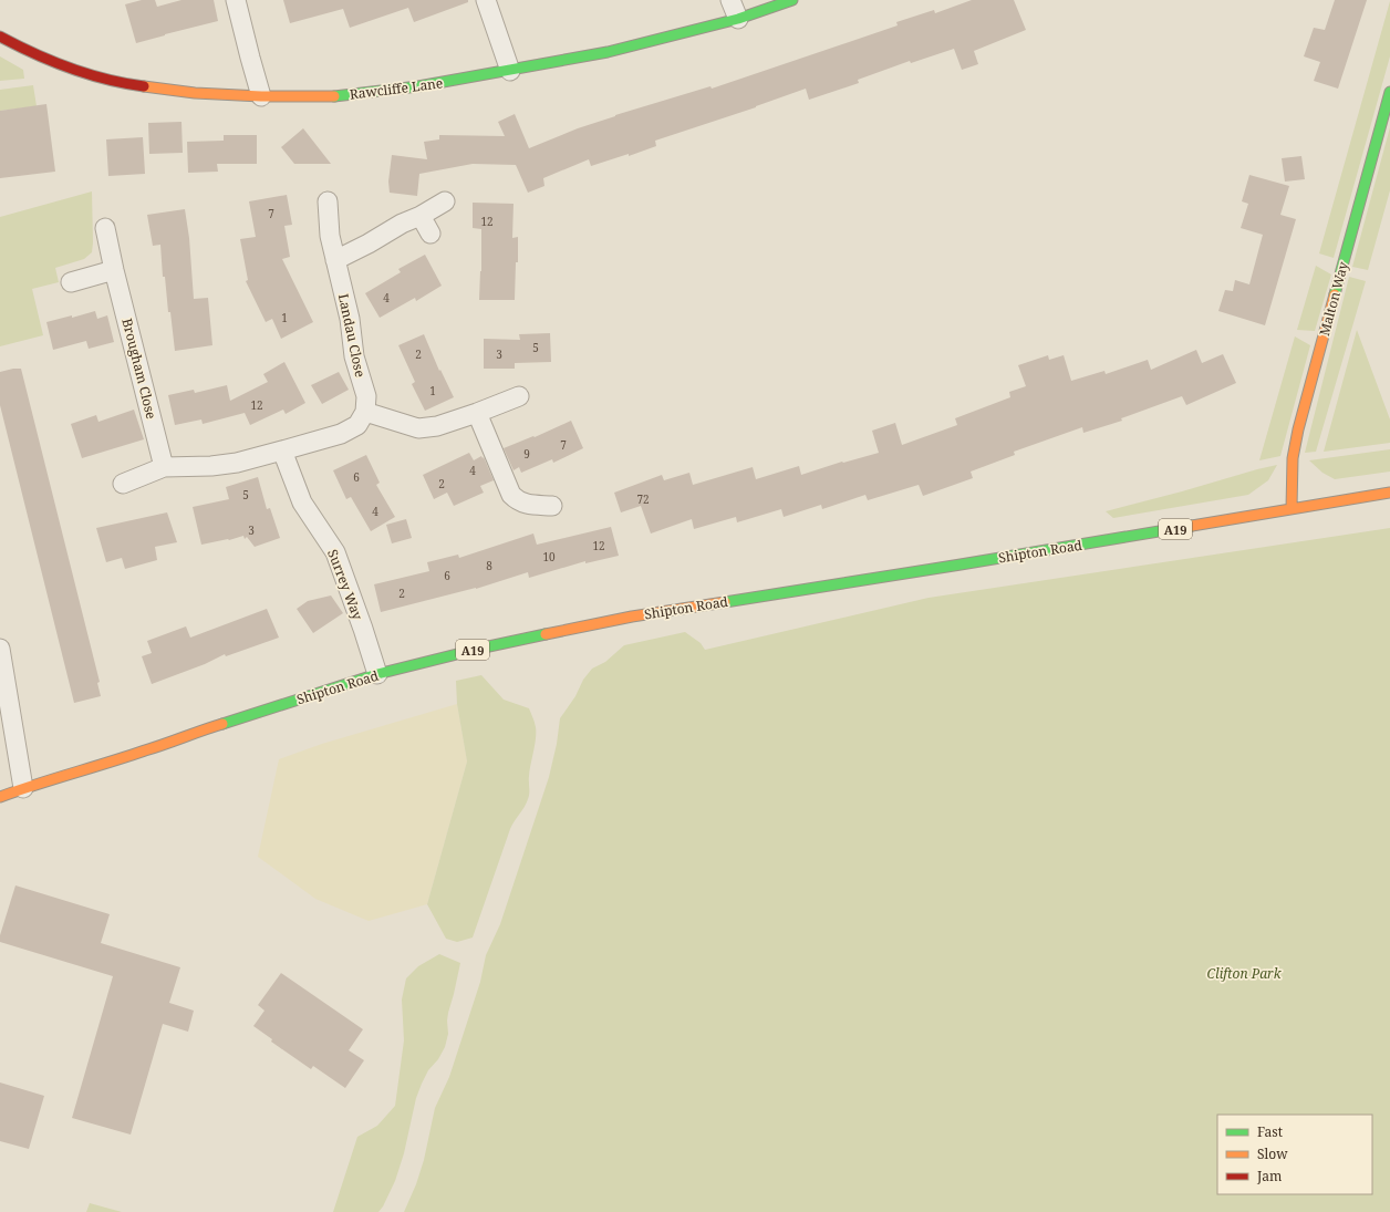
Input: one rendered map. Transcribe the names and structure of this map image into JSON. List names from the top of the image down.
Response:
{
  "streets": {
    "main road": [
      "Rawcliffe Lane",
      "Malton Way",
      "A19",
      "Shipton Road"
    ],
    "street": ["Landau Close", "Brougham Close", "Surrey Way"]
  },
  "crossings": [
    ["Malton Way", "Shipton Road"],
    ["Shipton Road", "Surrey Way"]
  ],
  "parks": ["Clifton Park"],
  "house_numbers": [
    "7",
    "12",
    "4",
    "1",
    "5",
    "2",
    "3",
    "1",
    "12",
    "7",
    "9",
    "4",
    "6",
    "2",
    "5",
    "72",
    "4",
    "3",
    "12",
    "10",
    "8",
    "6",
    "2"
  ],
  "legend": ["Fast", "Slow", "Jam"]
}
